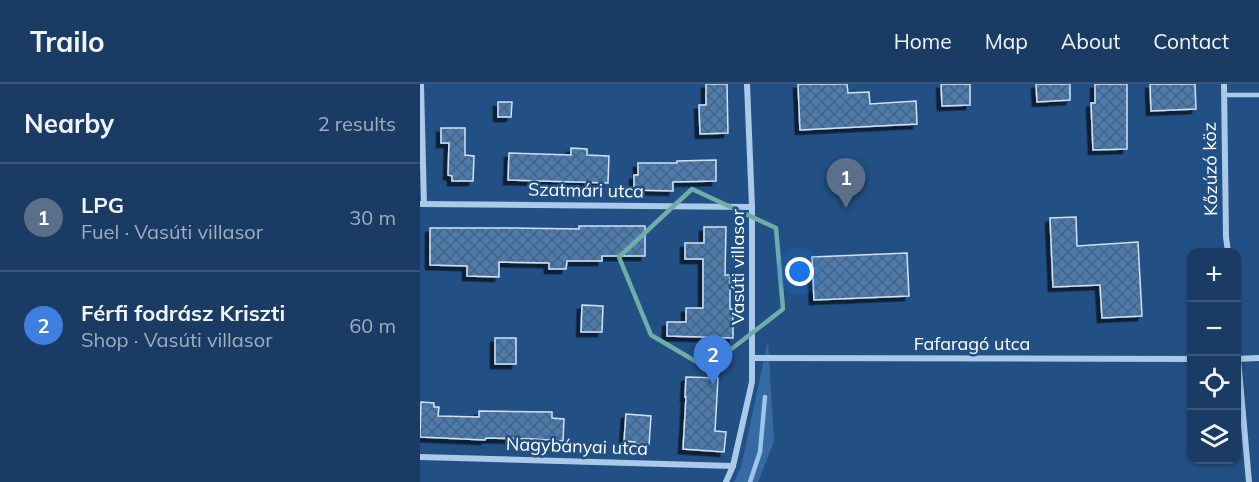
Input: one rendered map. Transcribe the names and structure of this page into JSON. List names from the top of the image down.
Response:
{
  "streets": {
    "street": [
      "Kőzúzó köz",
      "Szatmári utca",
      "Vasúti villasor",
      "Fafaragó utca",
      "Nagybányai utca"
    ]
  },
  "crossings": [
    ["Szatmári utca", "Vasúti villasor"],
    ["Vasúti villasor", "Fafaragó utca"],
    ["Vasúti villasor", "Nagybányai utca"]
  ],
  "page": {
    "header": "Trailo",
    "nav": [
      "Home",
      "Map",
      "About",
      "Contact"
    ],
    "heading": ["Nearby", "2 results"],
    "pins": ["1", "2"],
    "list": [
      {
        "mark": "1",
        "name": "LPG",
        "note": "Fuel · Vasúti villasor",
        "value": "30 m"
      },
      {
        "mark": "2",
        "name": "Férfi fodrász Kriszti",
        "note": "Shop · Vasúti villasor",
        "value": "60 m"
      }
    ],
    "map_buttons": ["+", "−"]
  }
}
